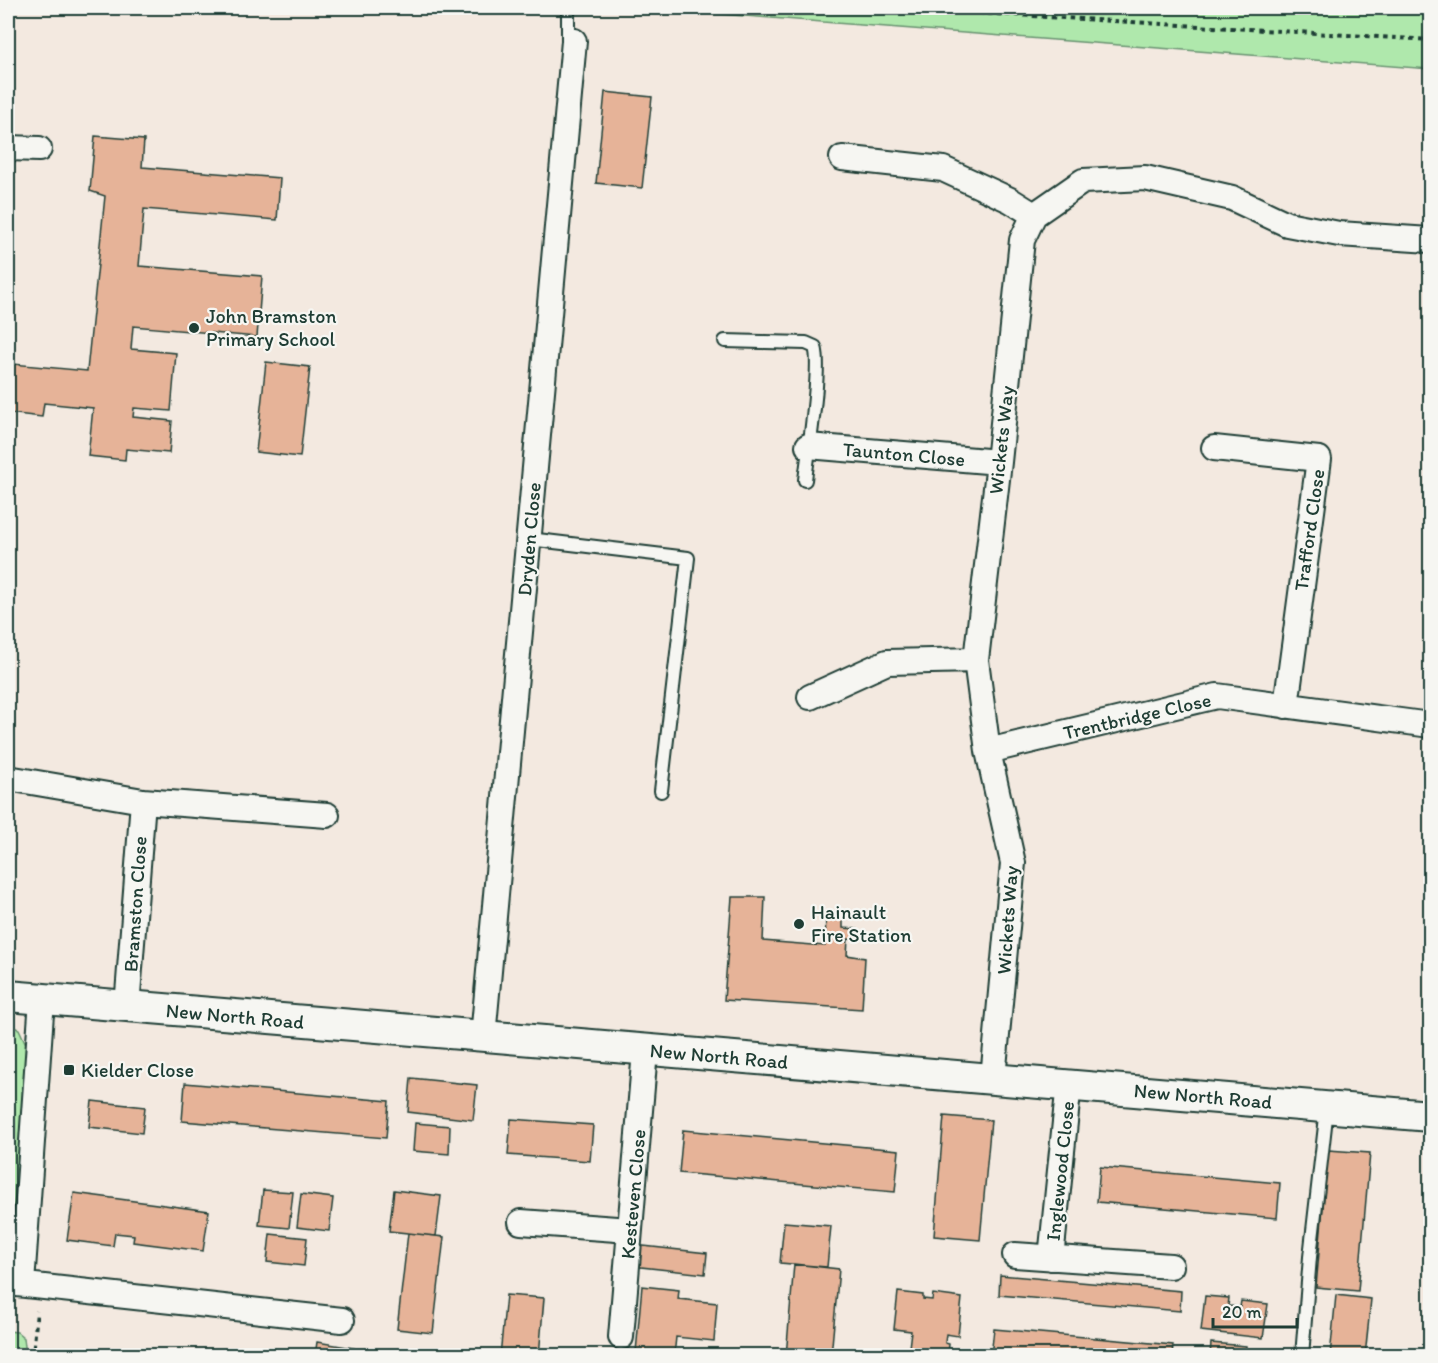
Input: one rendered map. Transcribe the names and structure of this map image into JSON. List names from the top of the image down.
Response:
{
  "streets": {
    "street": [
      "Wickets Way",
      "Taunton Close",
      "Trafford Close",
      "Dryden Close",
      "Trentbridge Close",
      "Bramston Close",
      "New North Road",
      "Inglewood Close",
      "Kesteven Close"
    ]
  },
  "crossings": [
    ["Wickets Way", "Taunton Close"],
    ["Wickets Way", "Trentbridge Close"],
    ["Wickets Way", "New North Road"],
    ["Trafford Close", "Trentbridge Close"],
    ["Dryden Close", "New North Road"],
    ["Bramston Close", "New North Road"],
    ["New North Road", "Inglewood Close"],
    ["New North Road", "Kesteven Close"]
  ],
  "places": {
    "other": ["John Bramston Primary School", "Hainault Fire Station"],
    "transit": ["Kielder Close"]
  },
  "scale_bar": "20 m"
}
